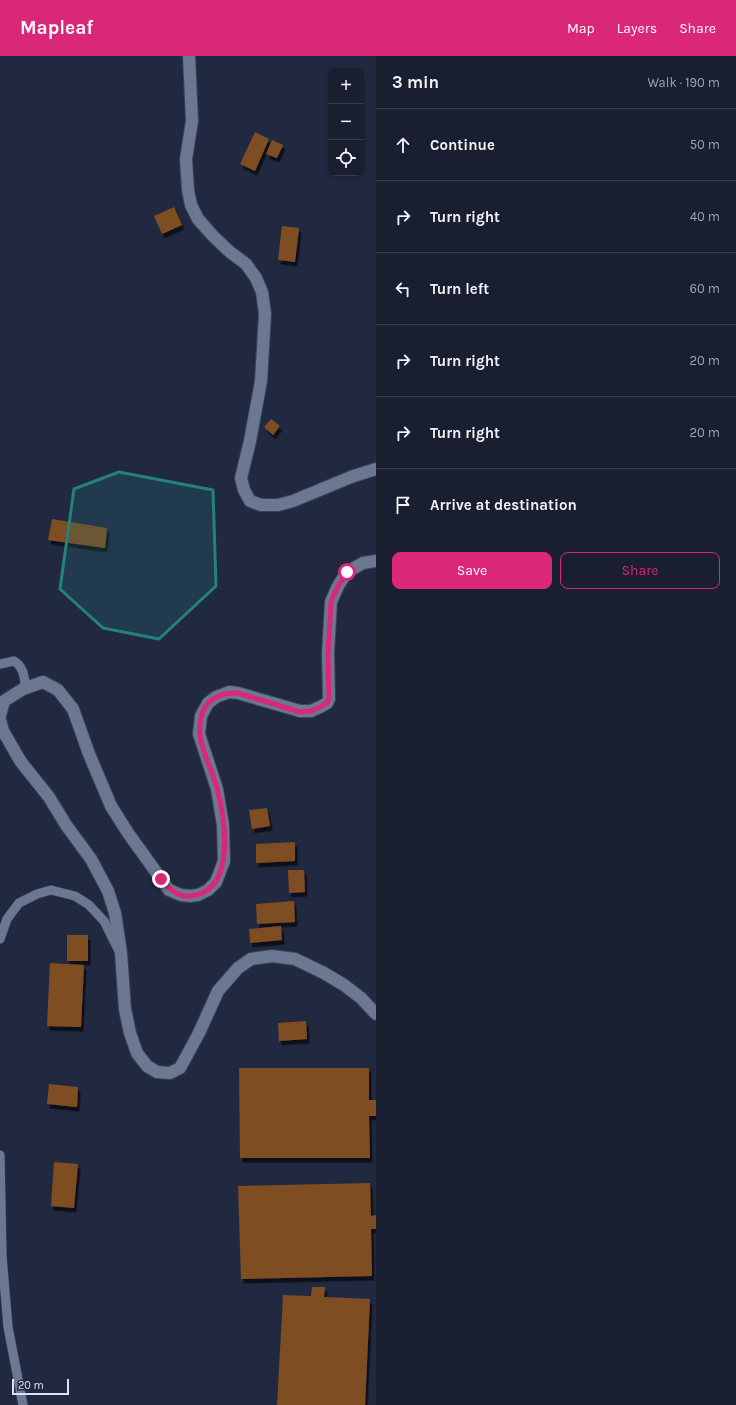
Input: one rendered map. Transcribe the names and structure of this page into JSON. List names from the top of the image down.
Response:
{
  "scale_bar": "20 m",
  "page": {
    "header": "Mapleaf",
    "nav": ["Map", "Layers", "Share"],
    "heading": ["3 min", "Walk · 190 m"],
    "map_buttons": ["+", "−"],
    "list": [
      ["Continue", "50 m"],
      ["Turn right", "40 m"],
      ["Turn left", "60 m"],
      ["Turn right", "20 m"],
      ["Turn right", "20 m"],
      "Arrive at destination"
    ],
    "buttons": ["Save", "Share"],
    "scale": "20 m"
  }
}
